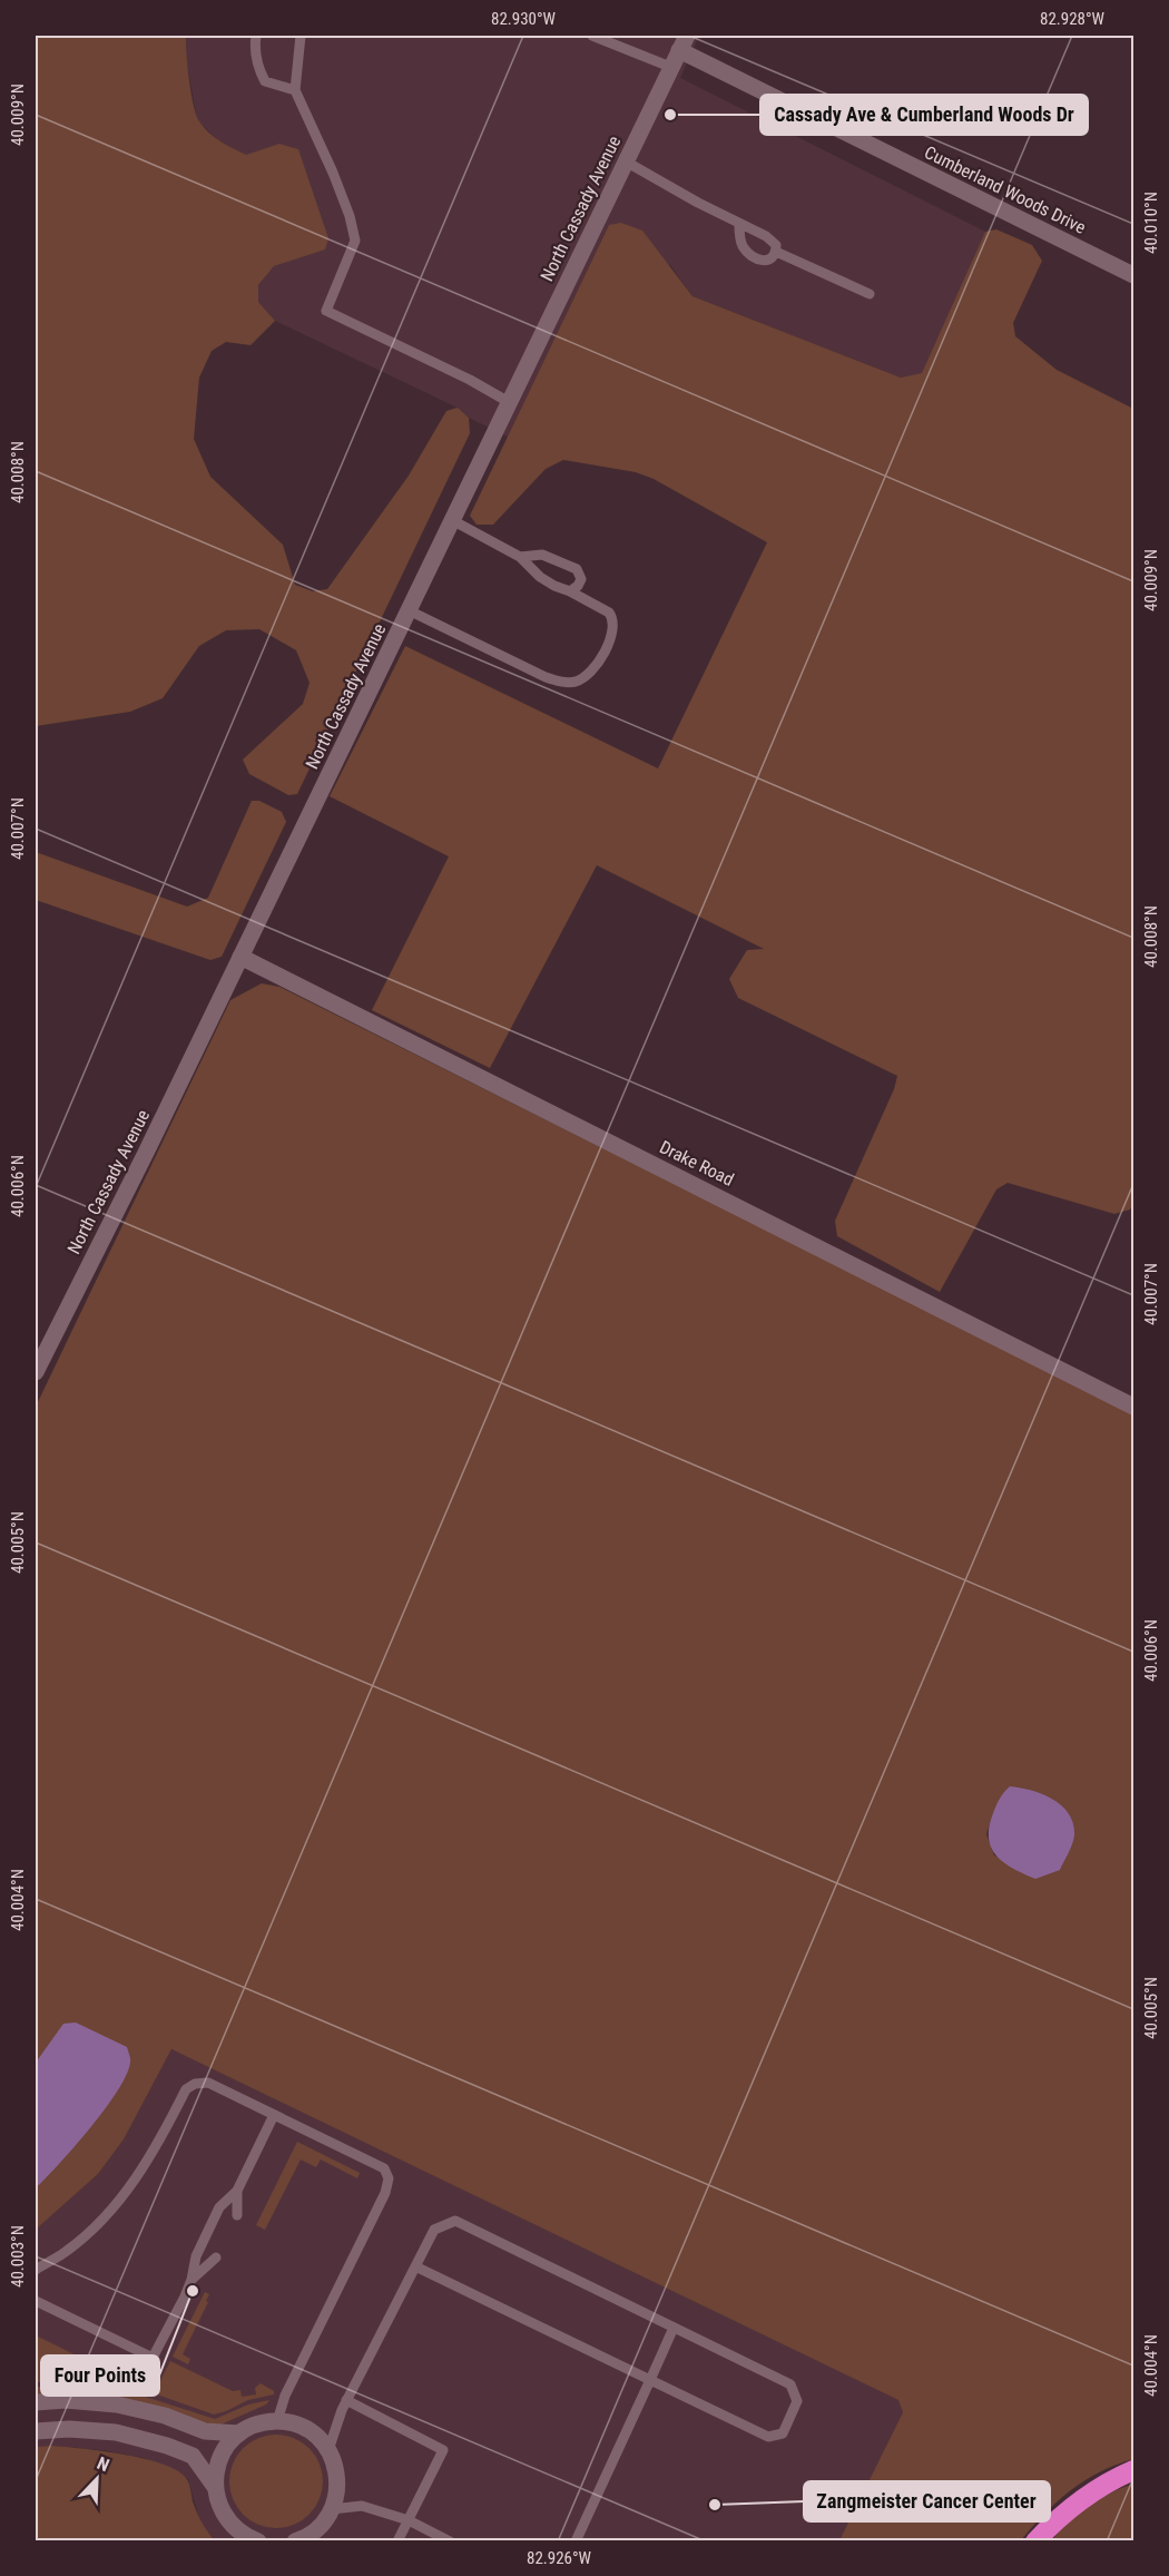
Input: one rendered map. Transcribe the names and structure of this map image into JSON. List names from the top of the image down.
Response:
{
  "streets": {
    "street": ["Cumberland Woods Drive", "North Cassady Avenue", "Drake Road"]
  },
  "crossings": [
    ["Cumberland Woods Drive", "North Cassady Avenue"],
    ["North Cassady Avenue", "Drake Road"]
  ],
  "places": ["Cassady Ave & Cumberland Woods Dr", "Four Points", "Zangmeister Cancer Center"],
  "north": "top right",
  "coordinates": [
    "82.930°W",
    "82.928°W",
    "40.009°N",
    "40.010°N",
    "40.008°N",
    "40.007°N",
    "40.006°N",
    "40.005°N",
    "40.004°N",
    "40.003°N",
    "82.926°W"
  ]
}
